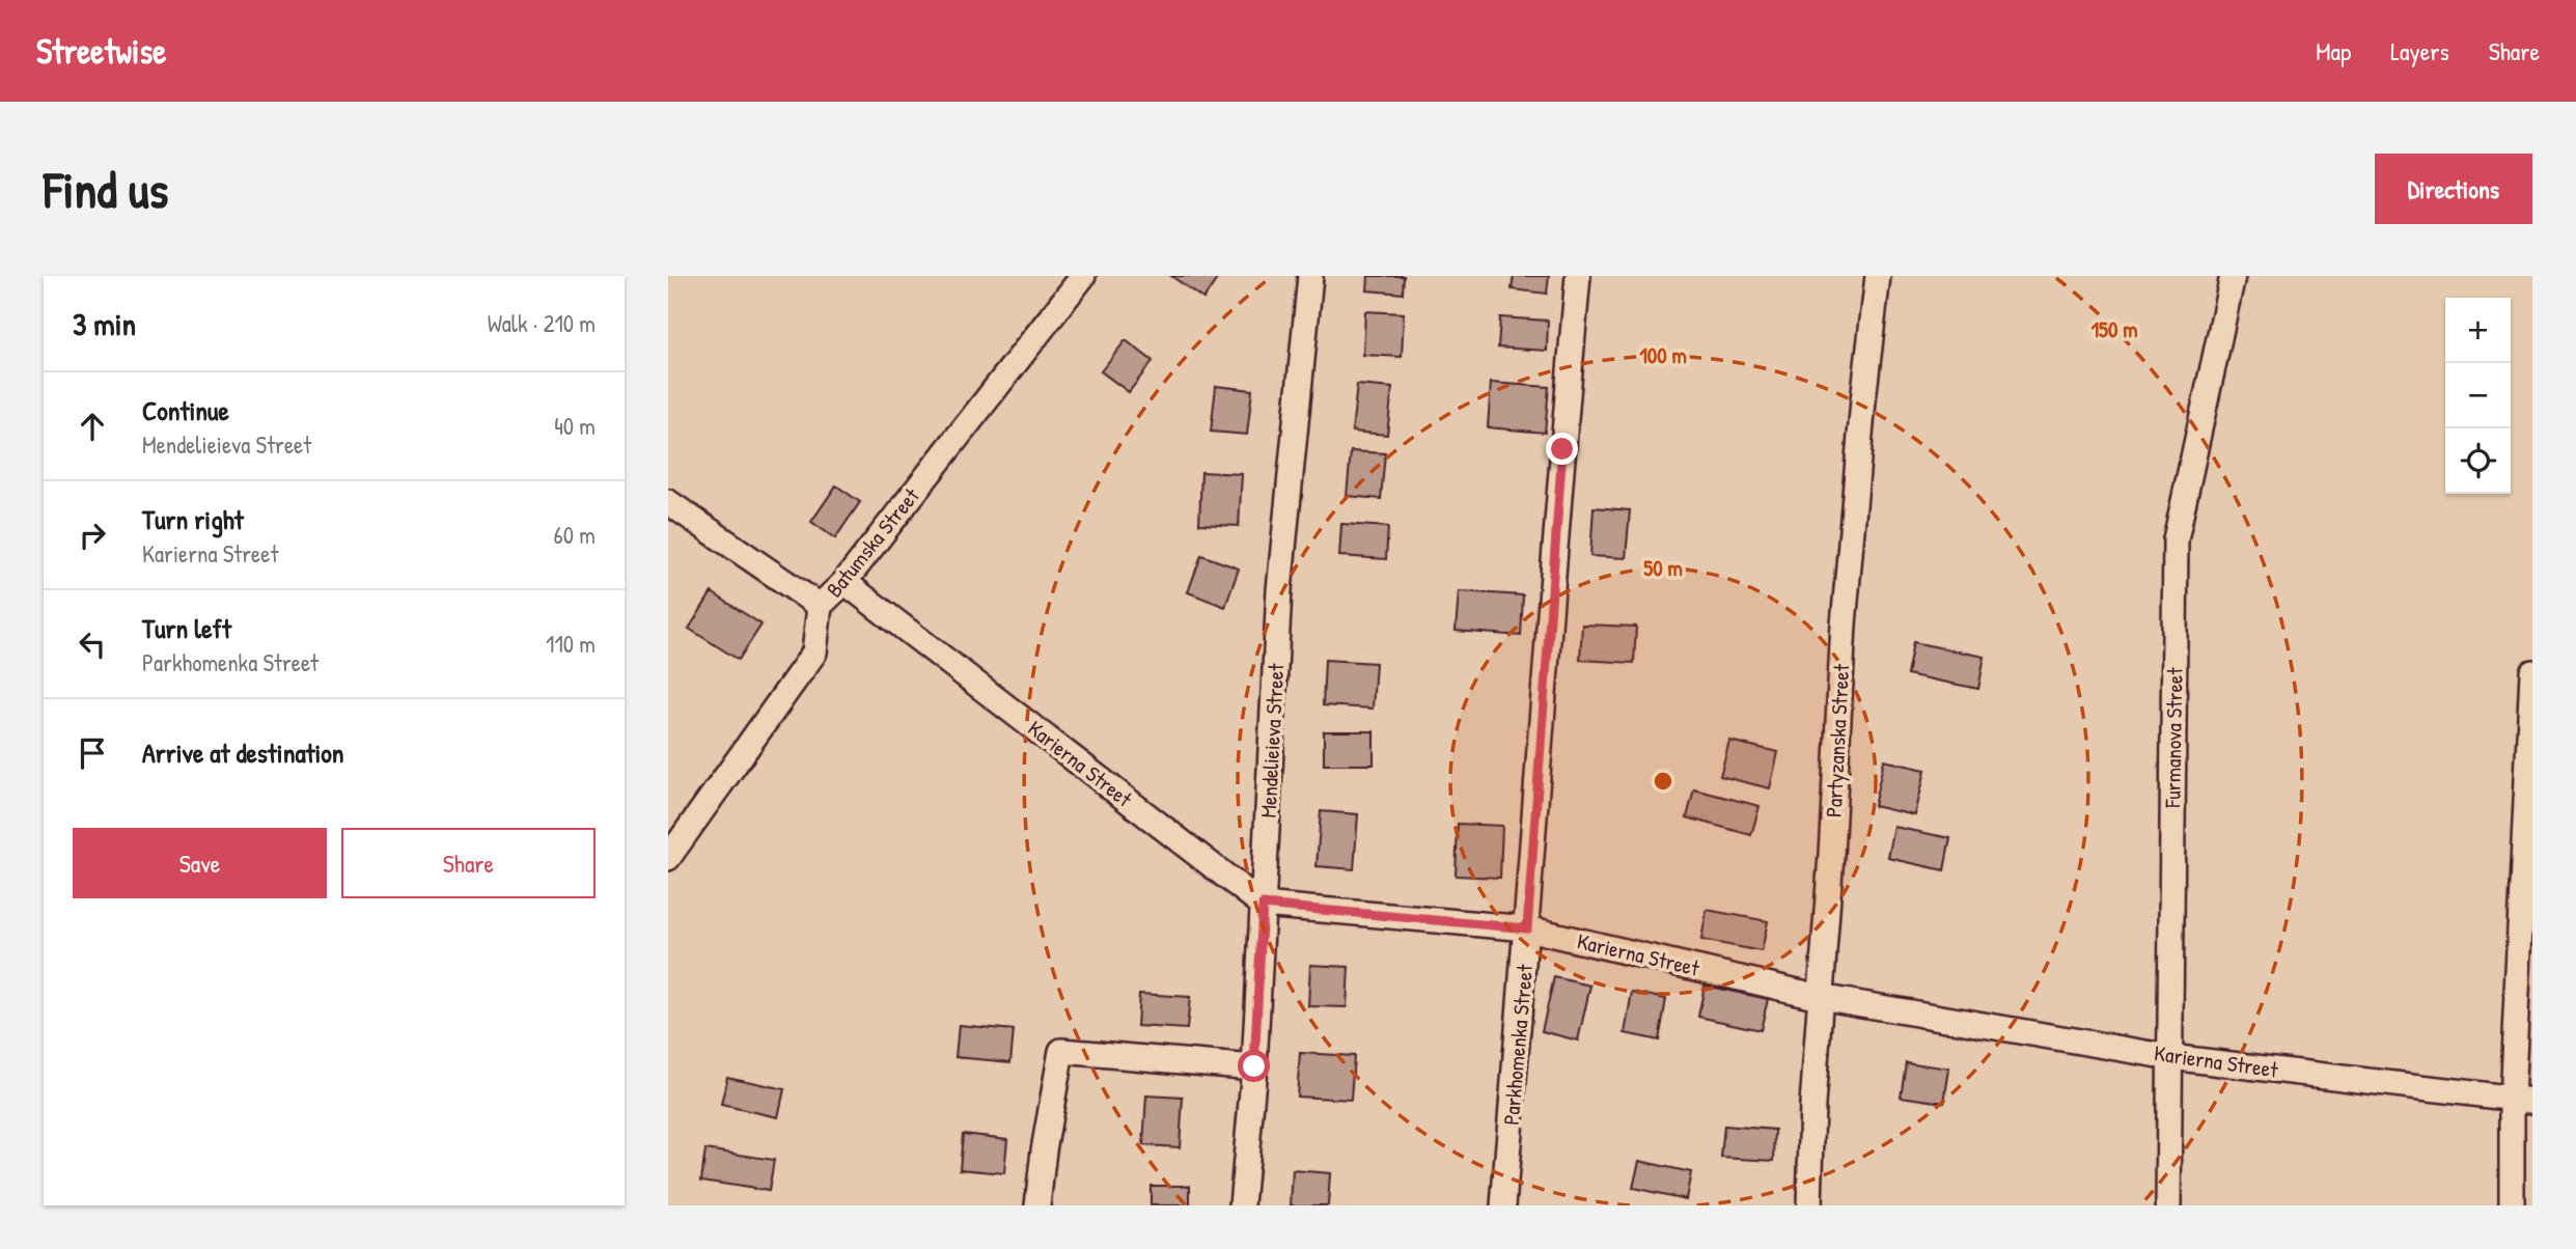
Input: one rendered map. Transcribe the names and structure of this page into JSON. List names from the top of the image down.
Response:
{
  "streets": {
    "street": [
      "Batumska Street",
      "Furmanova Street",
      "Mendelieieva Street",
      "Partyzanska Street",
      "Karierna Street",
      "Parkhomenka Street"
    ]
  },
  "crossings": [
    ["Batumska Street", "Karierna Street"],
    ["Furmanova Street", "Karierna Street"],
    ["Mendelieieva Street", "Karierna Street"],
    ["Partyzanska Street", "Karierna Street"],
    ["Karierna Street", "Parkhomenka Street"]
  ],
  "page": {
    "header": "Streetwise",
    "nav": ["Map", "Layers", "Share"],
    "buttons": [
      "Directions",
      ["Save", "Share"]
    ],
    "title": "Find us",
    "heading": ["3 min", "Walk · 210 m"],
    "map_buttons": ["+", "−"],
    "list": [
      ["Continue", "Mendelieieva Street", "40 m"],
      ["Turn right", "Karierna Street", "60 m"],
      ["Turn left", "Parkhomenka Street", "110 m"],
      "Arrive at destination"
    ]
  },
  "rings": ["150 m", "100 m", "50 m"]
}
